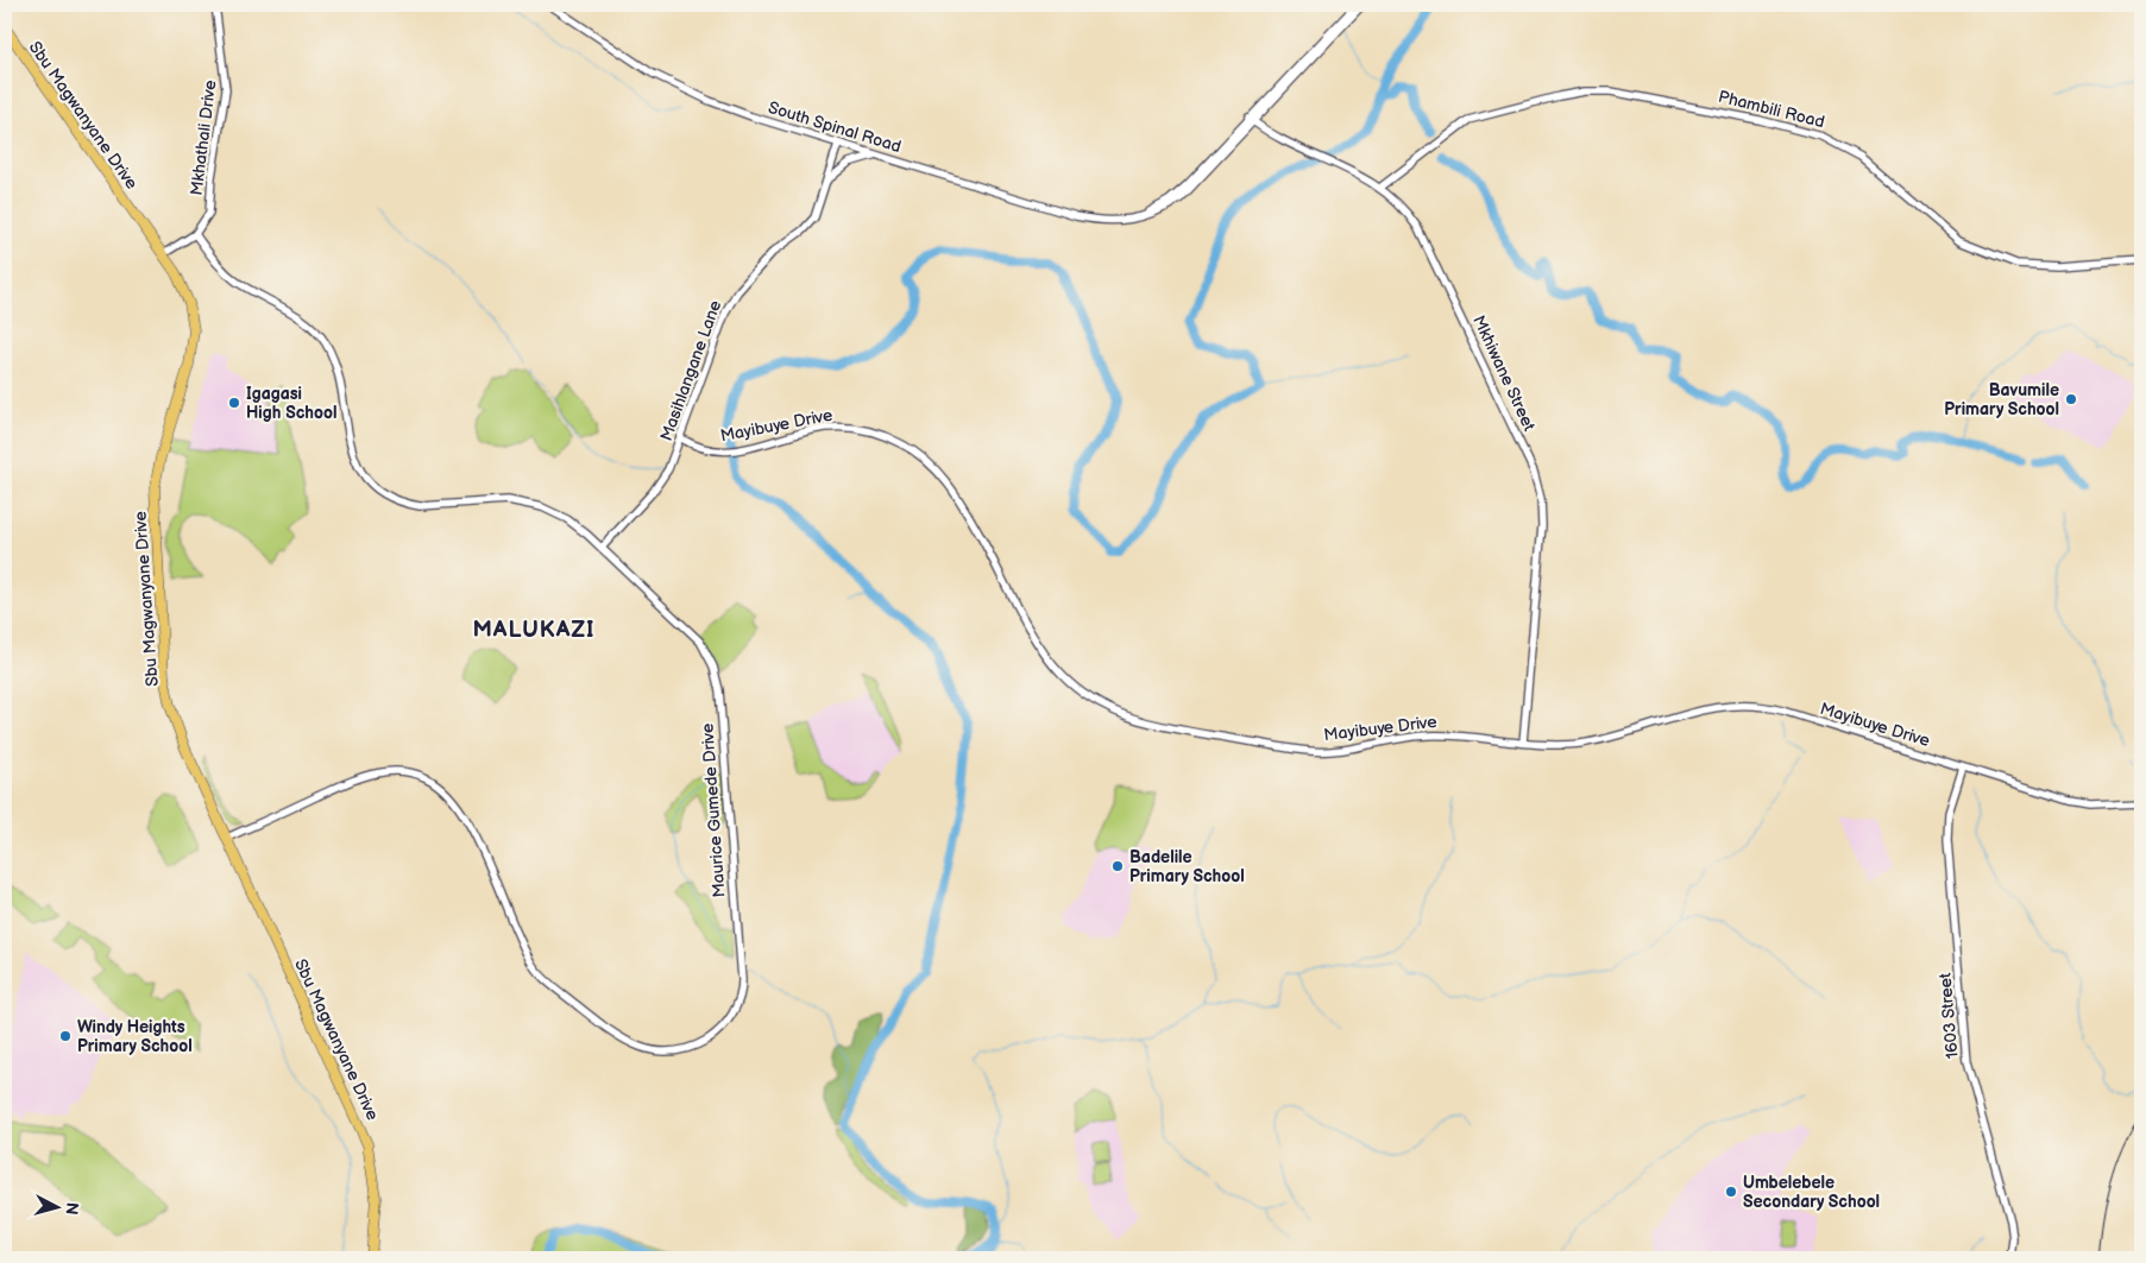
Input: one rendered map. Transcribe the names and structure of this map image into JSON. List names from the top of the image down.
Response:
{
  "streets": {
    "main road": ["Sbu Magwanyane Drive"],
    "street": [
      "Phambili Road",
      "South Spinal Road",
      "Mkhathali Drive",
      "Masihlangane Lane",
      "Mkhiwane Street",
      "Mayibuye Drive",
      "Maurice Gumede Drive",
      "1603 Street"
    ]
  },
  "crossings": [
    ["Phambili Road", "Mkhiwane Street"],
    ["Sbu Magwanyane Drive", "Mkhathali Drive"],
    ["Sbu Magwanyane Drive", "Maurice Gumede Drive"],
    ["South Spinal Road", "Masihlangane Lane"],
    ["South Spinal Road", "Mkhiwane Street"],
    ["Mkhathali Drive", "Maurice Gumede Drive"],
    ["Masihlangane Lane", "Mayibuye Drive"],
    ["Masihlangane Lane", "Maurice Gumede Drive"],
    ["Mkhiwane Street", "Mayibuye Drive"],
    ["Mayibuye Drive", "1603 Street"]
  ],
  "districts": ["MALUKAZI"],
  "places": [
    "Bavumile Primary School",
    "Igagasi High School",
    "Badelile Primary School",
    "Windy Heights Primary School",
    "Umbelebele Secondary School"
  ],
  "north": "right"
}
